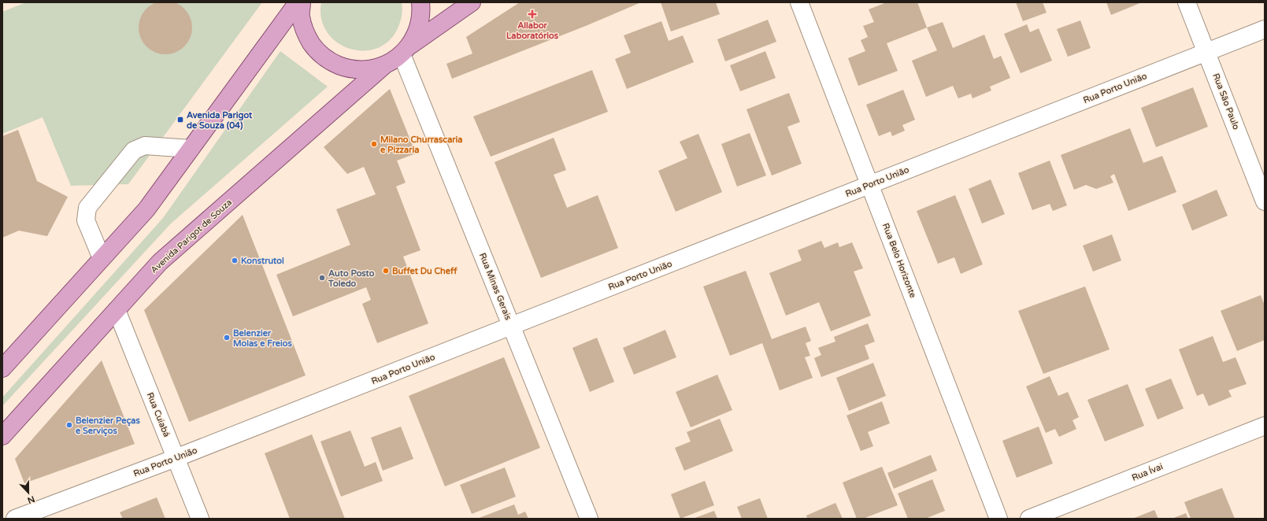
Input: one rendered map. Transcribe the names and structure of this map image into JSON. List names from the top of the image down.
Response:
{
  "streets": {
    "main road": ["Avenida Parigot de Souza"],
    "street": [
      "Rua Porto União",
      "Rua São Paulo",
      "Rua Belo Horizonte",
      "Rua Minas Gerais",
      "Rua Cuiabá",
      "Rua Ívai"
    ]
  },
  "crossings": [
    ["Rua Porto União", "Rua São Paulo"],
    ["Rua Porto União", "Rua Belo Horizonte"],
    ["Rua Porto União", "Rua Minas Gerais"],
    ["Rua Porto União", "Rua Cuiabá"],
    ["Avenida Parigot de Souza", "Rua Cuiabá"]
  ],
  "places": {
    "health": ["Allabor Laboratórios"],
    "transit": ["Avenida Parigot de Souza (04)"],
    "other": [
      "Milano Churrascaria e Pizzaria",
      "Konstrutol",
      "Buffet Du Cheff",
      "Auto Posto Toledo",
      "Belenzier Molas e Freios",
      "Belenzier Peças e Serviços"
    ]
  },
  "north": "bottom"
}
